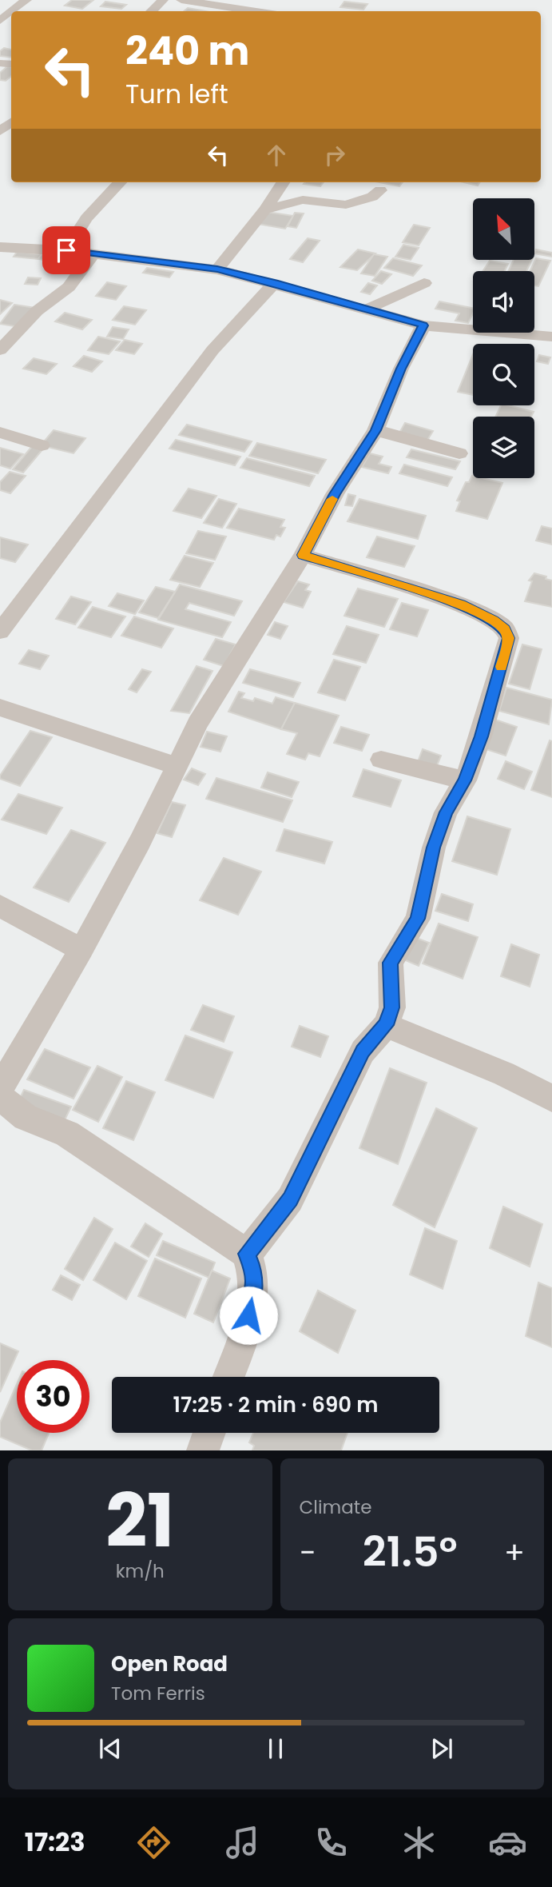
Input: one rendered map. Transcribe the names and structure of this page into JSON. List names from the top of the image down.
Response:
{
  "north": "top left",
  "page": {
    "turn": ["240 m", "Turn left"],
    "limit": "30",
    "trip": "17:25 · 2 min · 690 m",
    "tile": [
      ["21", "km/h"],
      "Climate"
    ],
    "heat": ["−", "21.5°", "+"],
    "song": ["Open Road", "Tom Ferris"],
    "tabs": "17:23"
  }
}
